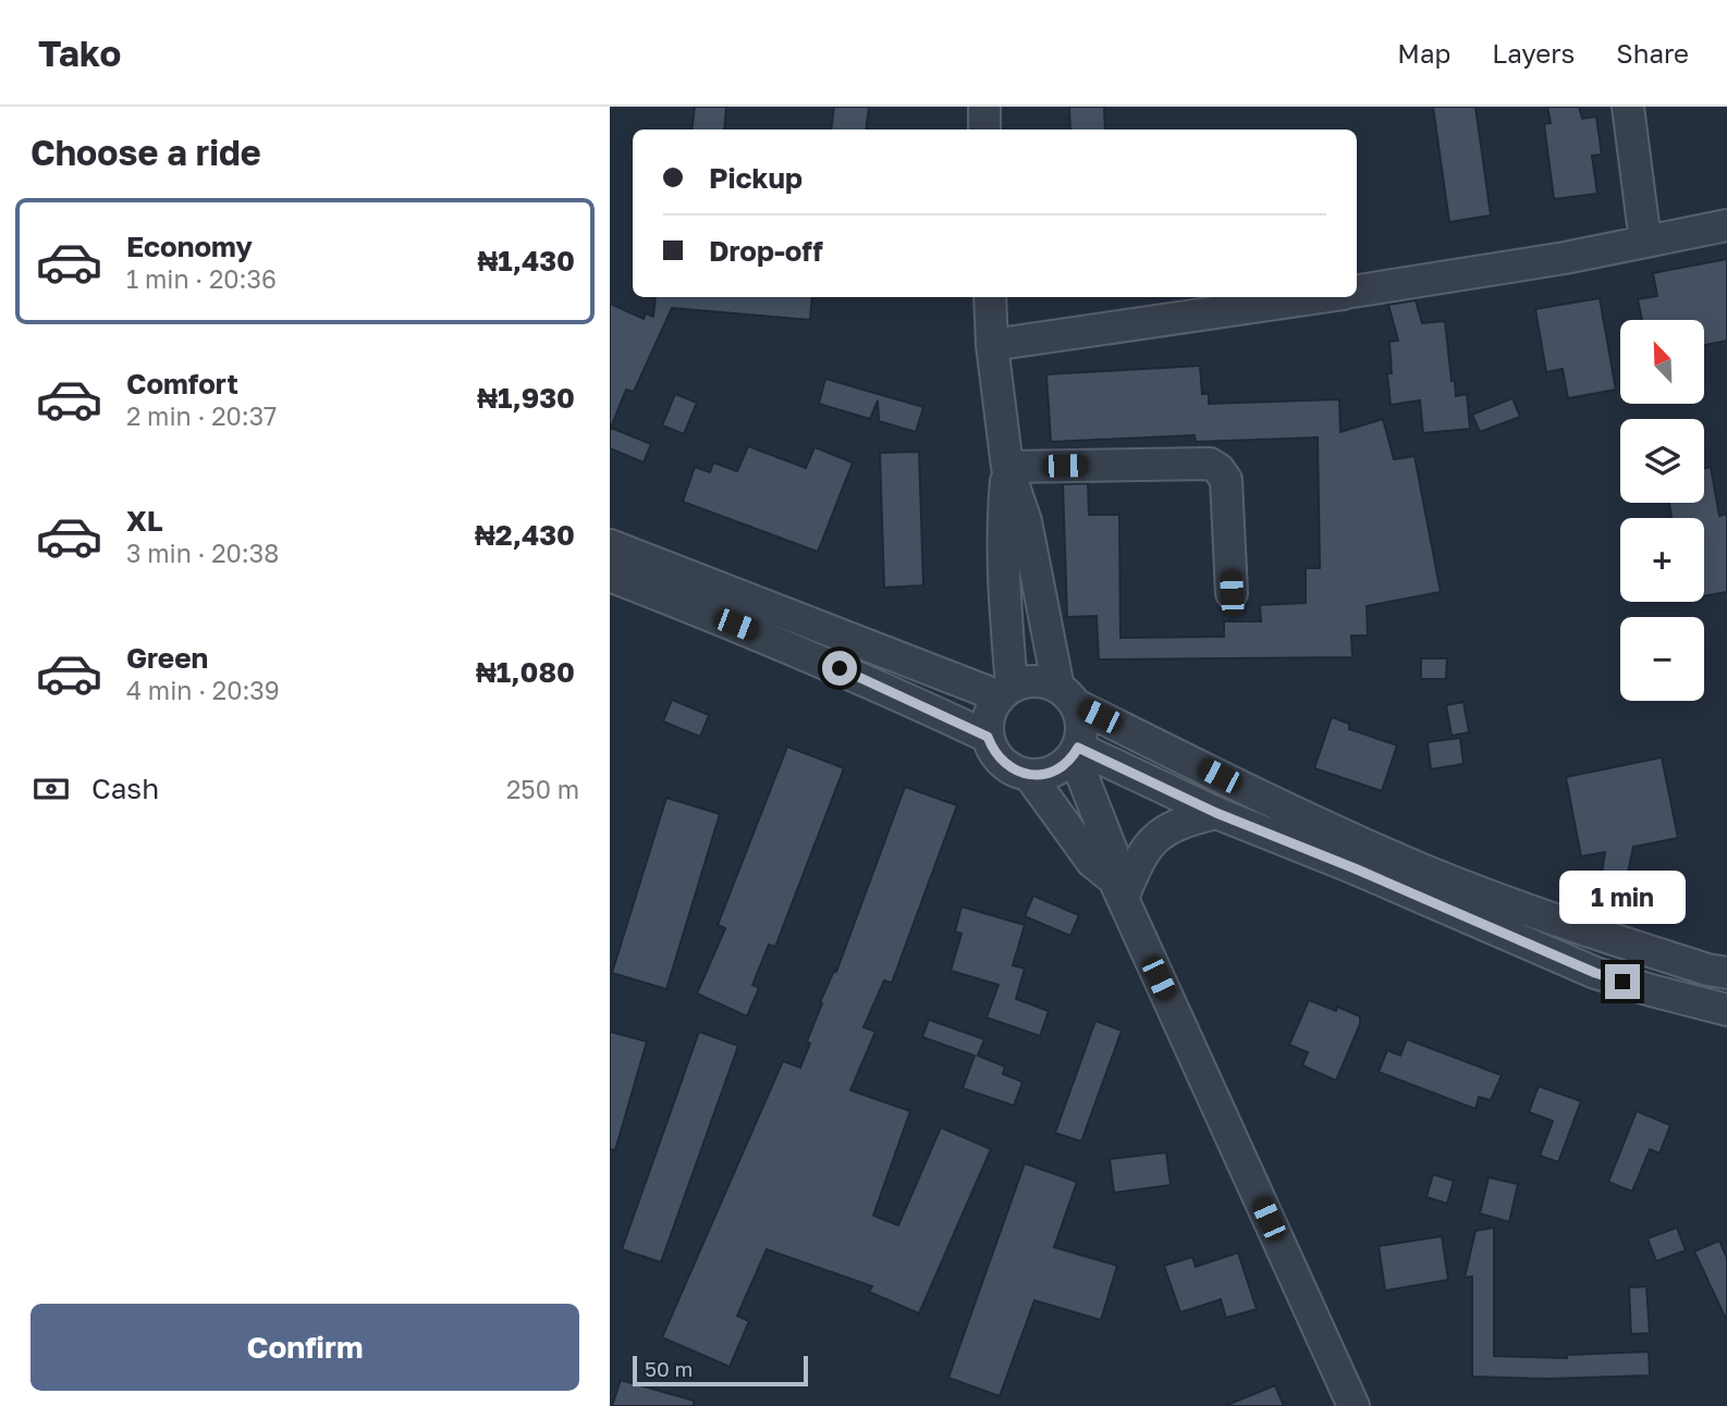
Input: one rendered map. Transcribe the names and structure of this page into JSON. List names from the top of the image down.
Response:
{
  "scale_bar": "50 m",
  "north": "top left",
  "page": {
    "header": "Tako",
    "nav": ["Map", "Layers", "Share"],
    "heading": "Choose a ride",
    "banner": ["Pickup", "Drop-off"],
    "list": [
      {
        "name": "Economy",
        "note": "1 min · 20:36",
        "value": "₦1,430"
      },
      {
        "name": "Comfort",
        "note": "2 min · 20:37",
        "value": "₦1,930"
      },
      {
        "name": "XL",
        "note": "3 min · 20:38",
        "value": "₦2,430"
      },
      {
        "name": "Green",
        "note": "4 min · 20:39",
        "value": "₦1,080"
      }
    ],
    "map_buttons": ["+", "−"],
    "pay": ["Cash", "250 m"],
    "bubble": "1 min",
    "buttons": "Confirm",
    "scale": "50 m"
  }
}
